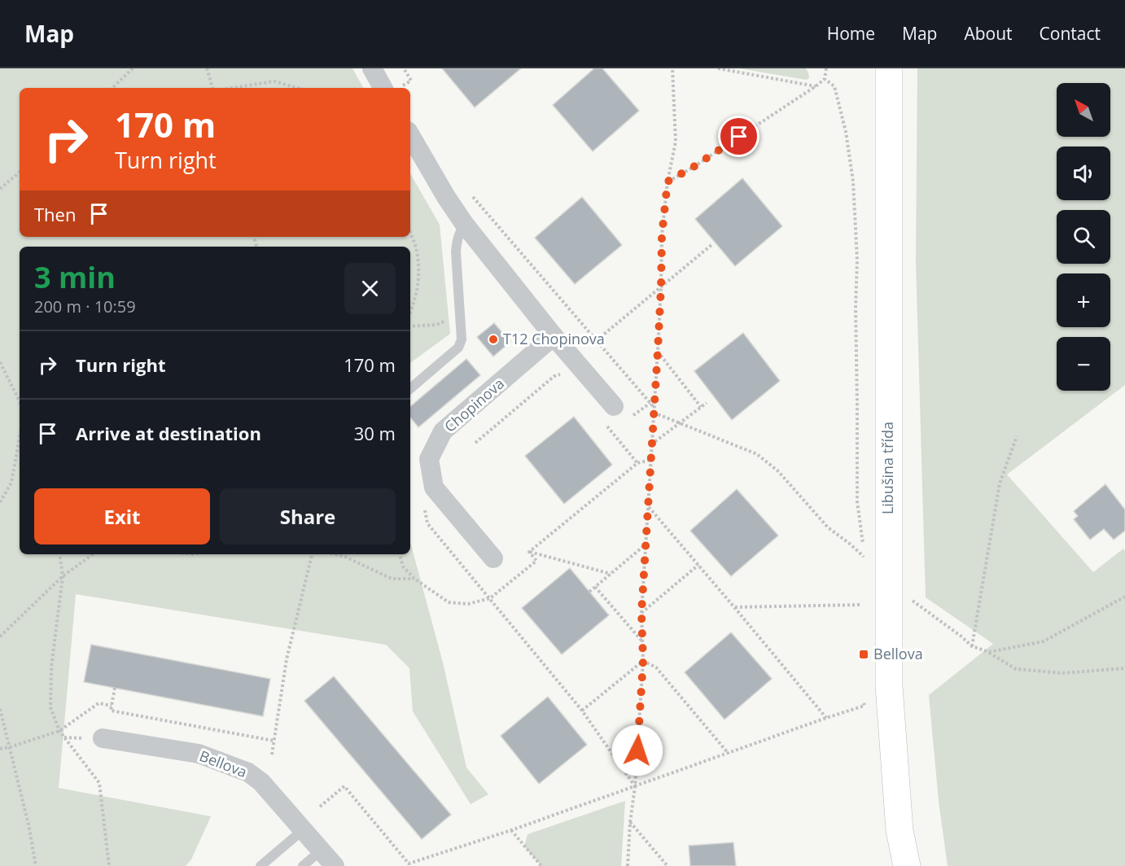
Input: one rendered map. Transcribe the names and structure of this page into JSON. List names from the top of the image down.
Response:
{
  "streets": {
    "street": ["Chopinova", "Libušina třída", "Bellova"]
  },
  "places": {
    "other": ["T12 Chopinova"],
    "transit": ["Bellova"]
  },
  "north": "top left",
  "page": {
    "header": "Map",
    "nav": [
      "Home",
      "Map",
      "About",
      "Contact"
    ],
    "map_buttons": ["+", "−"],
    "turn": ["170 m", "Turn right"],
    "then": "Then",
    "heading": ["3 min", "200 m · 10:59"],
    "list": [
      {
        "name": "Turn right",
        "value": "170 m"
      },
      {
        "name": "Arrive at destination",
        "value": "30 m"
      }
    ],
    "buttons": ["Exit", "Share"]
  }
}
